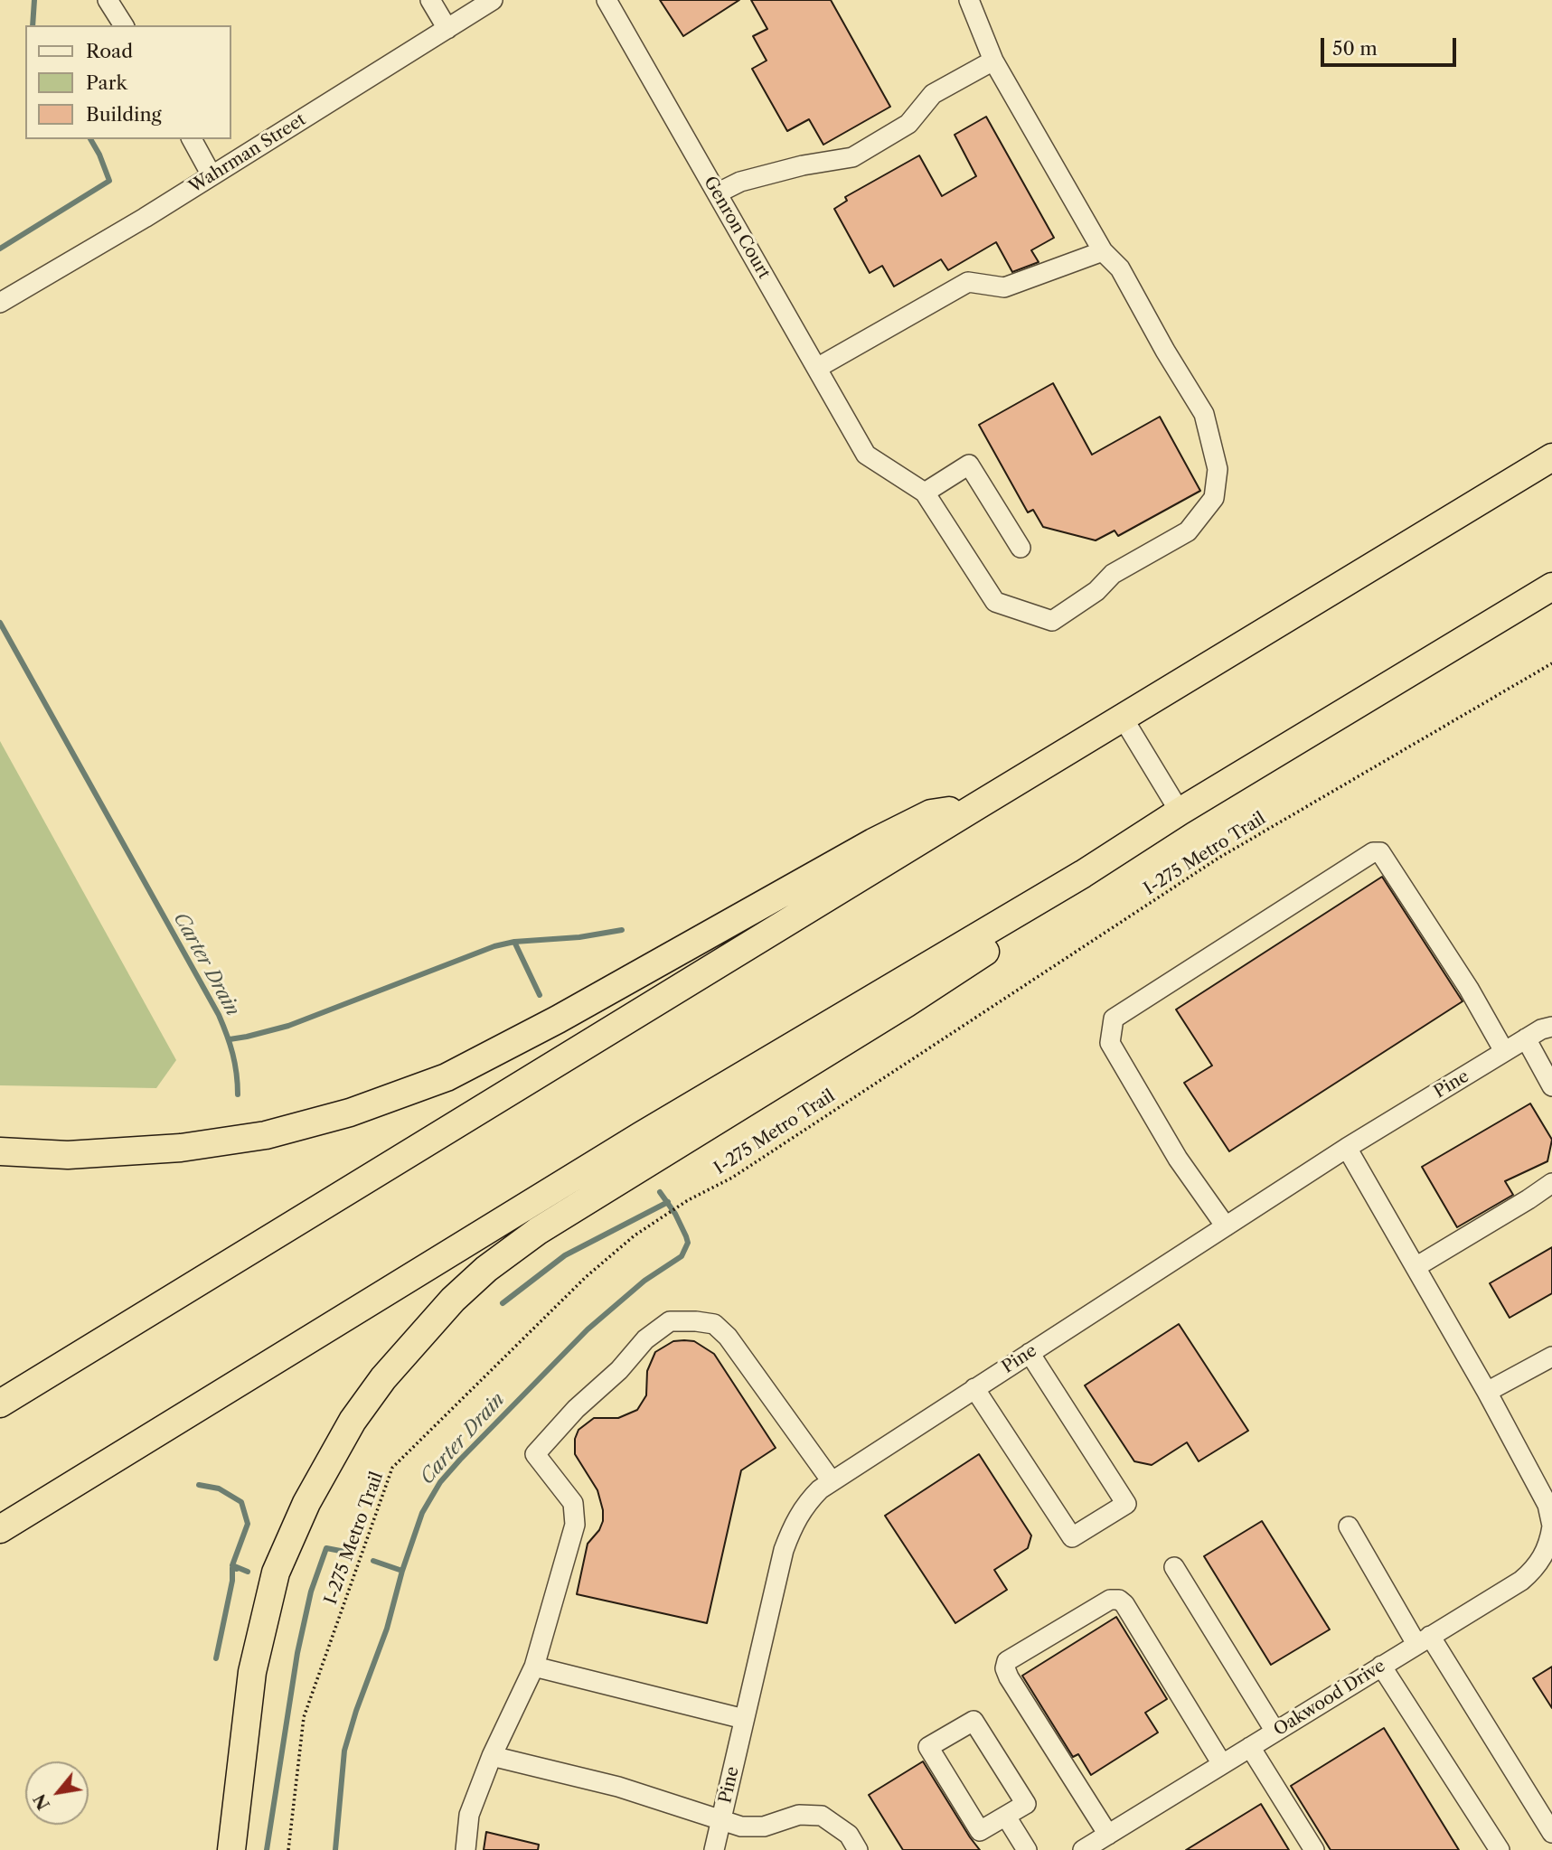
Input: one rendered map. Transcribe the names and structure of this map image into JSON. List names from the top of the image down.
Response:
{
  "streets": {
    "street": [
      "Wahrman Street",
      "Genron Court",
      "Pine",
      "Oakwood Drive"
    ],
    "path": ["I-275 Metro Trail"]
  },
  "crossings": [
    ["Pine", "Oakwood Drive"]
  ],
  "water": ["Carter Drain"],
  "legend": ["Road", "Park", "Building"],
  "scale_bar": "50 m",
  "north": "bottom left"
}
